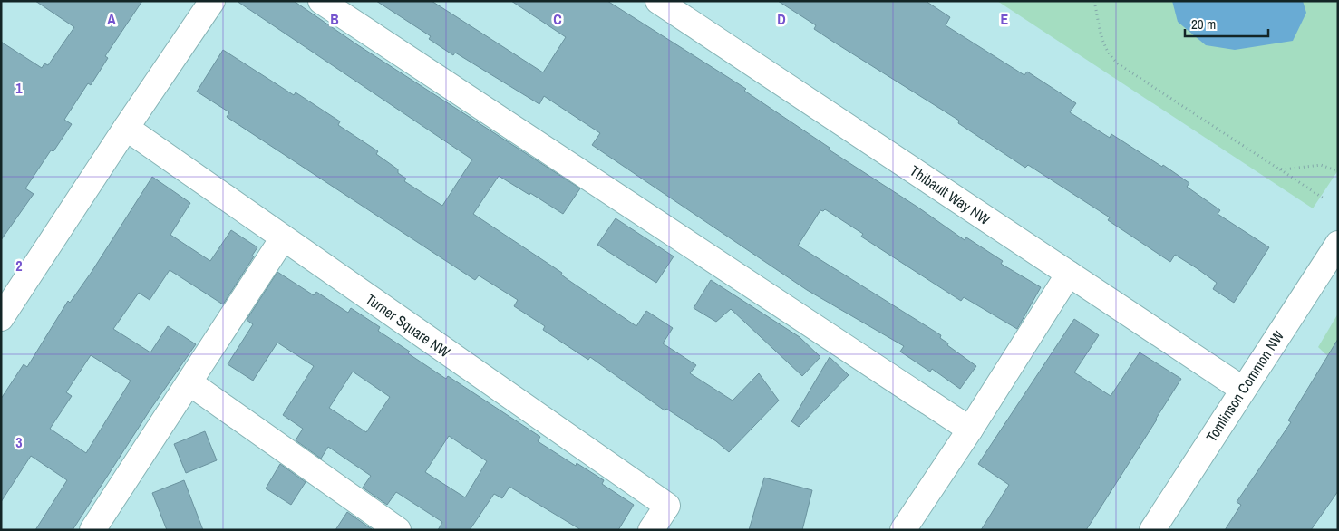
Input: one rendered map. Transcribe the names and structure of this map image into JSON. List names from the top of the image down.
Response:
{
  "streets": {
    "street": ["Thibault Way NW", "Turner Square NW", "Tomlinson Common NW"]
  },
  "crossings": [
    ["Thibault Way NW", "Tomlinson Common NW"]
  ],
  "scale_bar": "20 m",
  "grid": {
    "columns": [
      "A",
      "B",
      "C",
      "D",
      "E"
    ],
    "rows": ["1", "2", "3"]
  }
}
